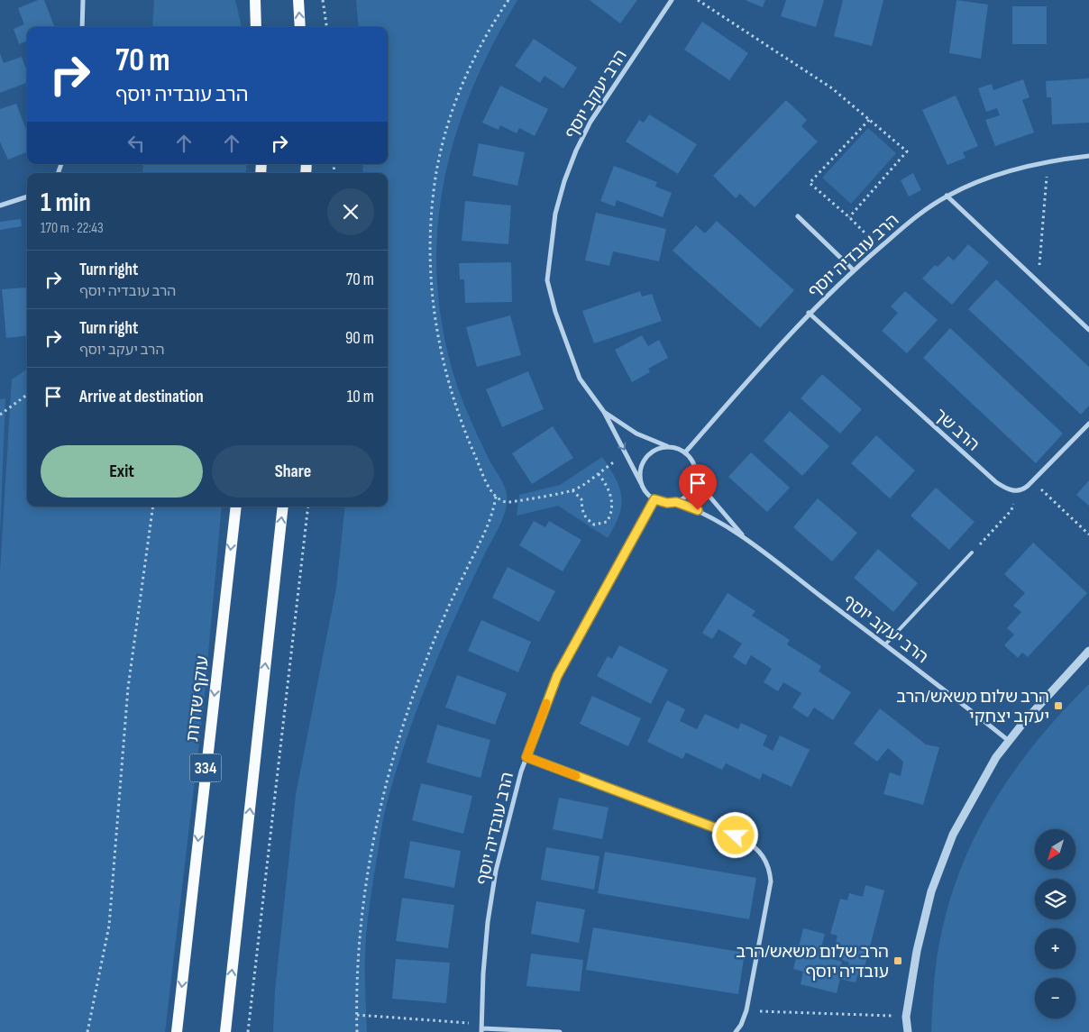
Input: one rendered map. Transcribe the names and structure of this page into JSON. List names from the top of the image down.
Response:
{
  "streets": {
    "main road": ["עוקף שדרות", "334"],
    "street": ["הרב יעקב יוסף", "הרב עובדיה יוסף", "הרב שך"]
  },
  "crossings": [
    ["הרב יעקב יוסף", "הרב עובדיה יוסף"],
    ["הרב עובדיה יוסף", "הרב שך"]
  ],
  "places": {
    "transit": ["הרב שלום משאש/הרב יעקב יצחקי", "הרב שלום משאש/הרב עובדיה יוסף"]
  },
  "north": "bottom left",
  "page": {
    "turn": ["70 m", "הרב עובדיה יוסף"],
    "heading": ["1 min", "170 m · 22:43"],
    "list": [
      {
        "name": "Turn right",
        "note": "הרב עובדיה יוסף",
        "value": "70 m"
      },
      {
        "name": "Turn right",
        "note": "הרב יעקב יוסף",
        "value": "90 m"
      },
      {
        "name": "Arrive at destination",
        "value": "10 m"
      }
    ],
    "buttons": ["Exit", "Share"],
    "map_buttons": ["+", "−"]
  }
}
